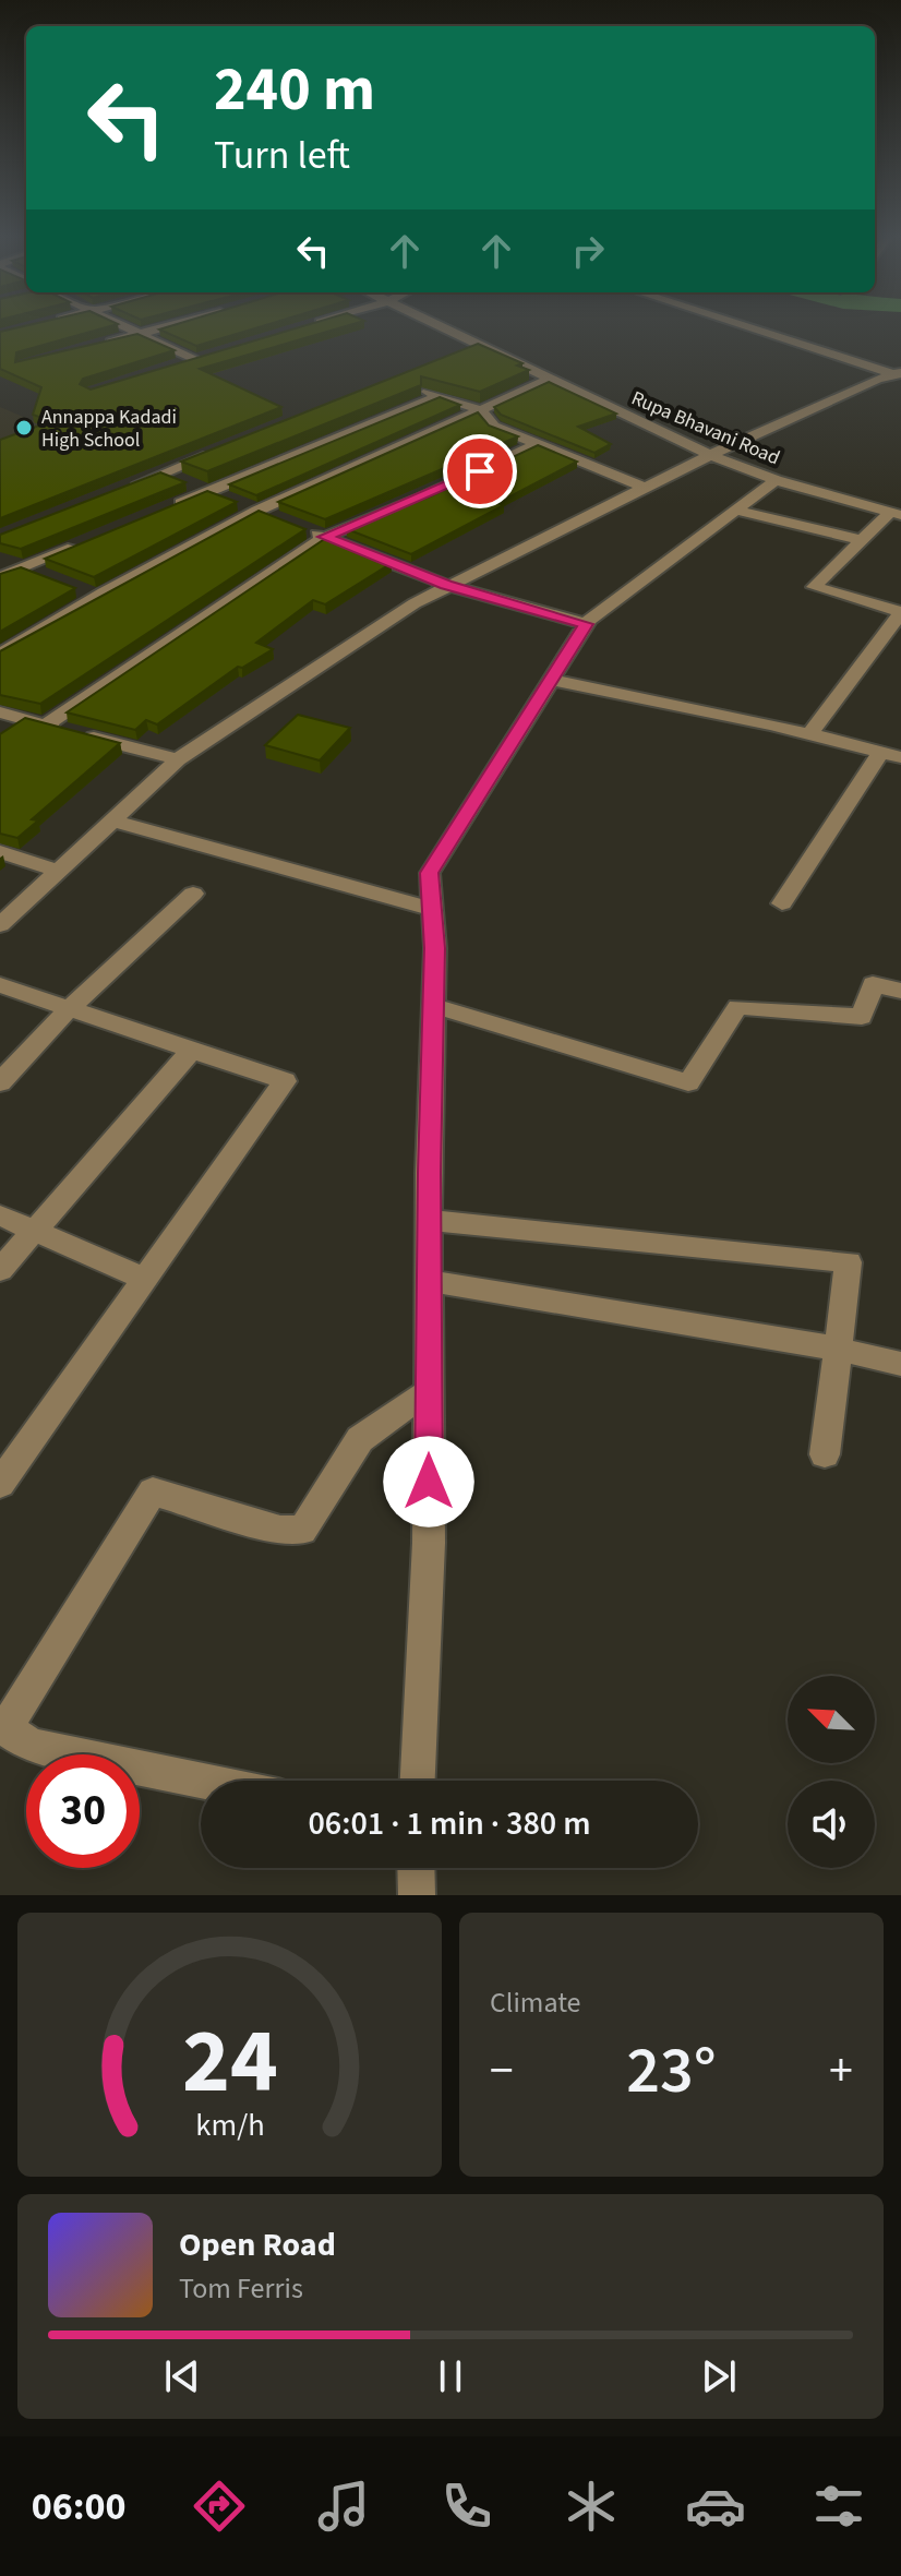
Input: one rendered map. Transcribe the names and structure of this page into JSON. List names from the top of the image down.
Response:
{
  "streets": {
    "street": ["Rupa Bhavani Road"]
  },
  "places": ["Annappa Kadadi High School"],
  "north": "top left",
  "page": {
    "turn": ["240 m", "Turn left"],
    "limit": "30",
    "trip": "06:01 · 1 min · 380 m",
    "tile": "Climate",
    "heat": ["−", "23°", "+"],
    "song": ["Open Road", "Tom Ferris"],
    "tabs": "06:00",
    "gauge": ["24", "km/h"]
  }
}
